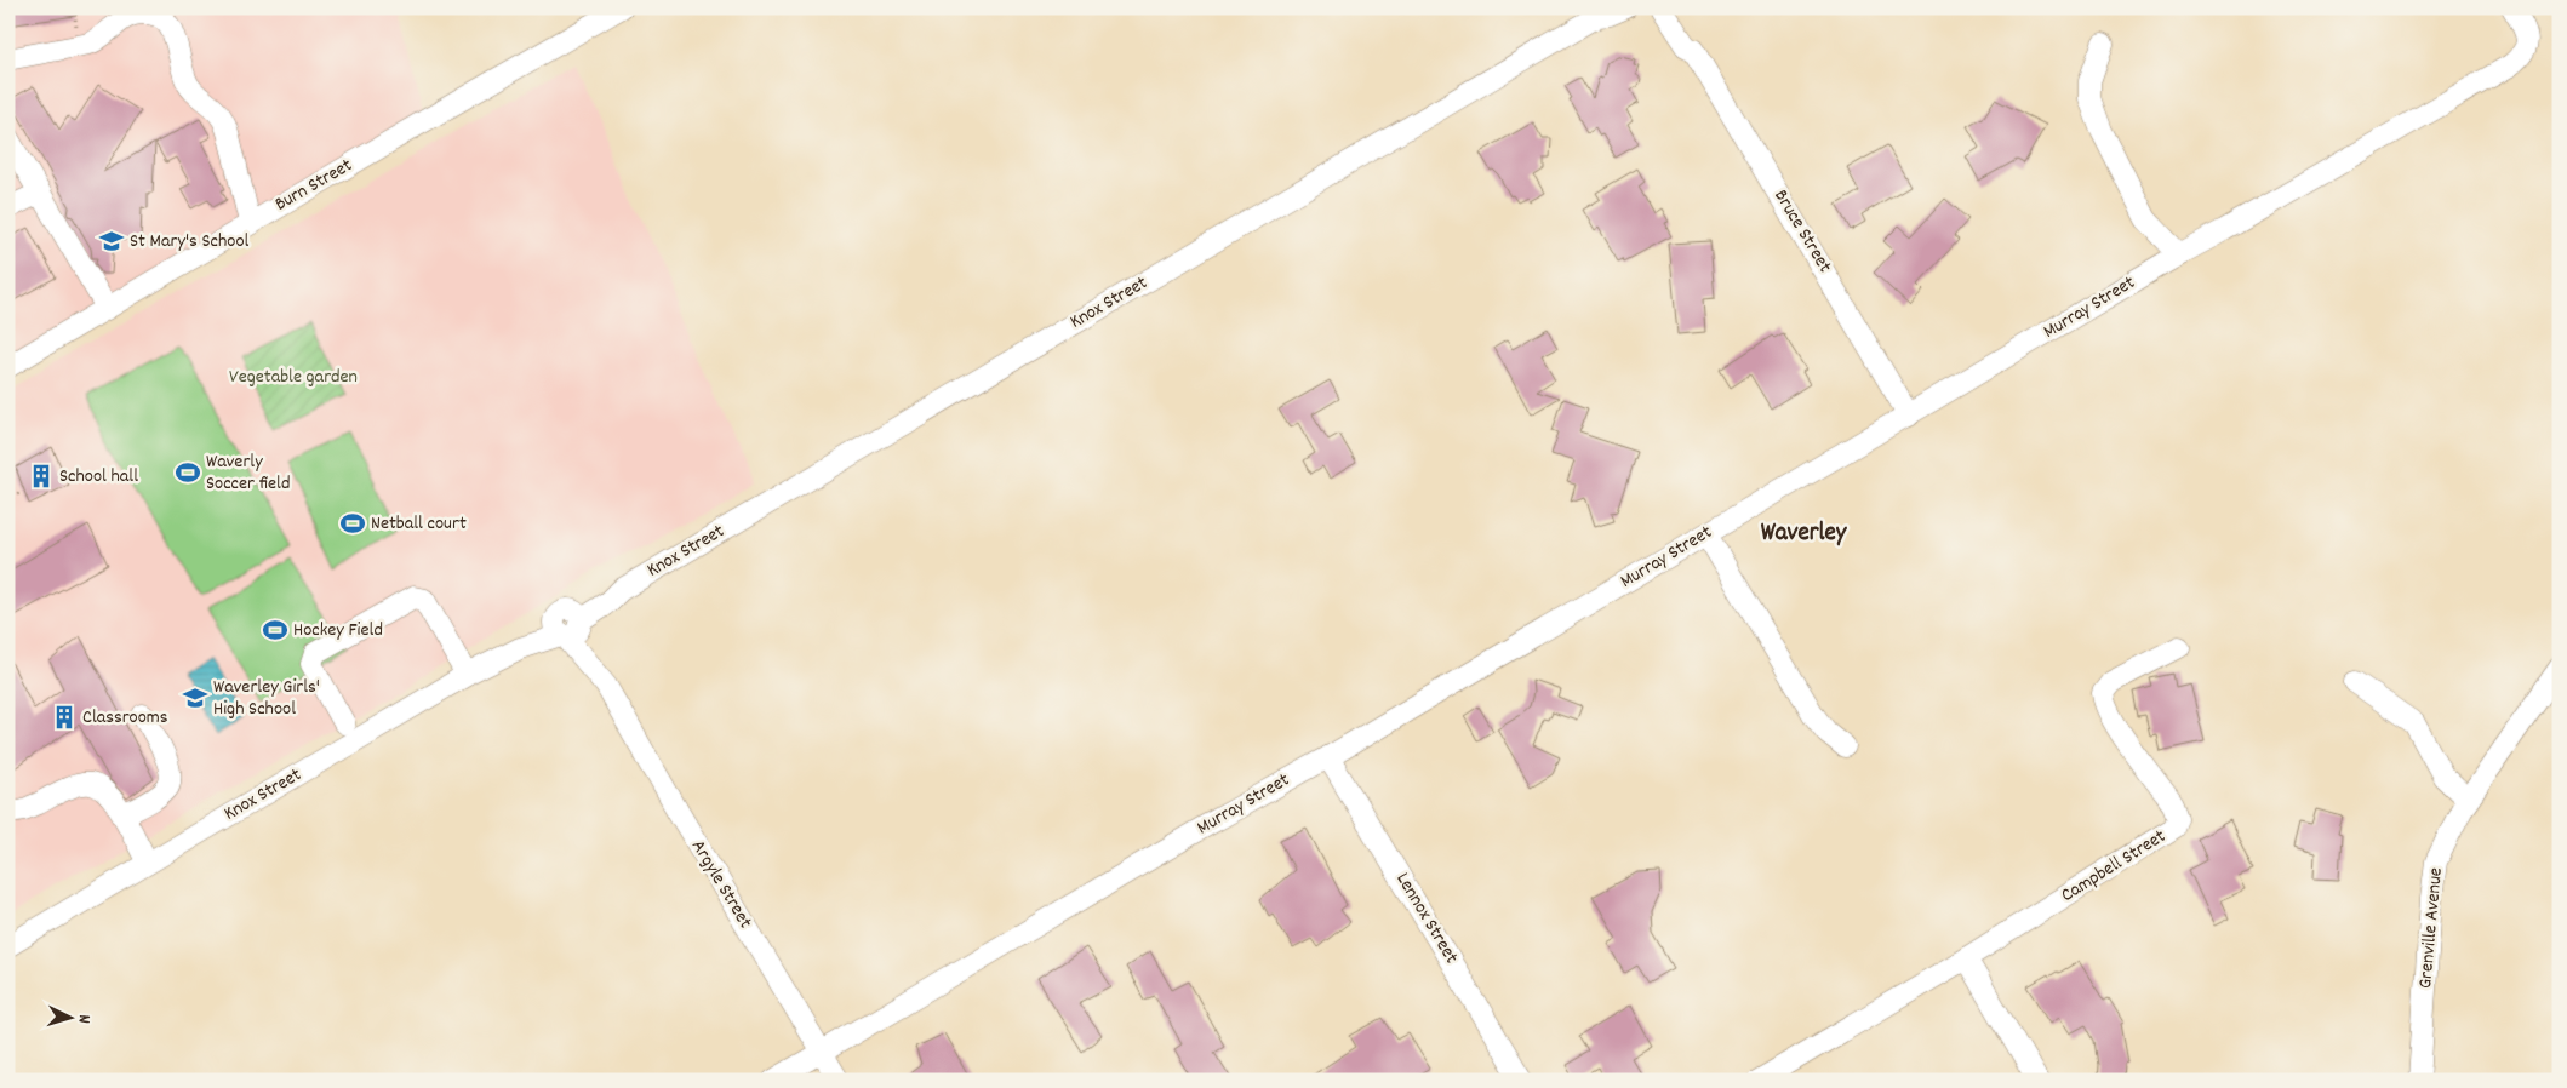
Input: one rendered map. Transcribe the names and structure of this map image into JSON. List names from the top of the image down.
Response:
{
  "streets": {
    "street": [
      "Burn Street",
      "Bruce Street",
      "Knox Street",
      "Murray Street",
      "Campbell Street",
      "Argyle Street",
      "Lennox Street",
      "Grenville Avenue"
    ]
  },
  "crossings": [
    ["Bruce Street", "Murray Street"],
    ["Knox Street", "Argyle Street"],
    ["Murray Street", "Argyle Street"],
    ["Murray Street", "Lennox Street"]
  ],
  "districts": ["Waverley"],
  "parks": ["Vegetable garden"],
  "places": {
    "school or university": ["St Mary's School", "Waverley Girls' High School"],
    "sports": ["Waverly Soccer field", "Netball court", "Hockey Field"],
    "building": ["School hall", "Classrooms"]
  },
  "north": "right"
}
